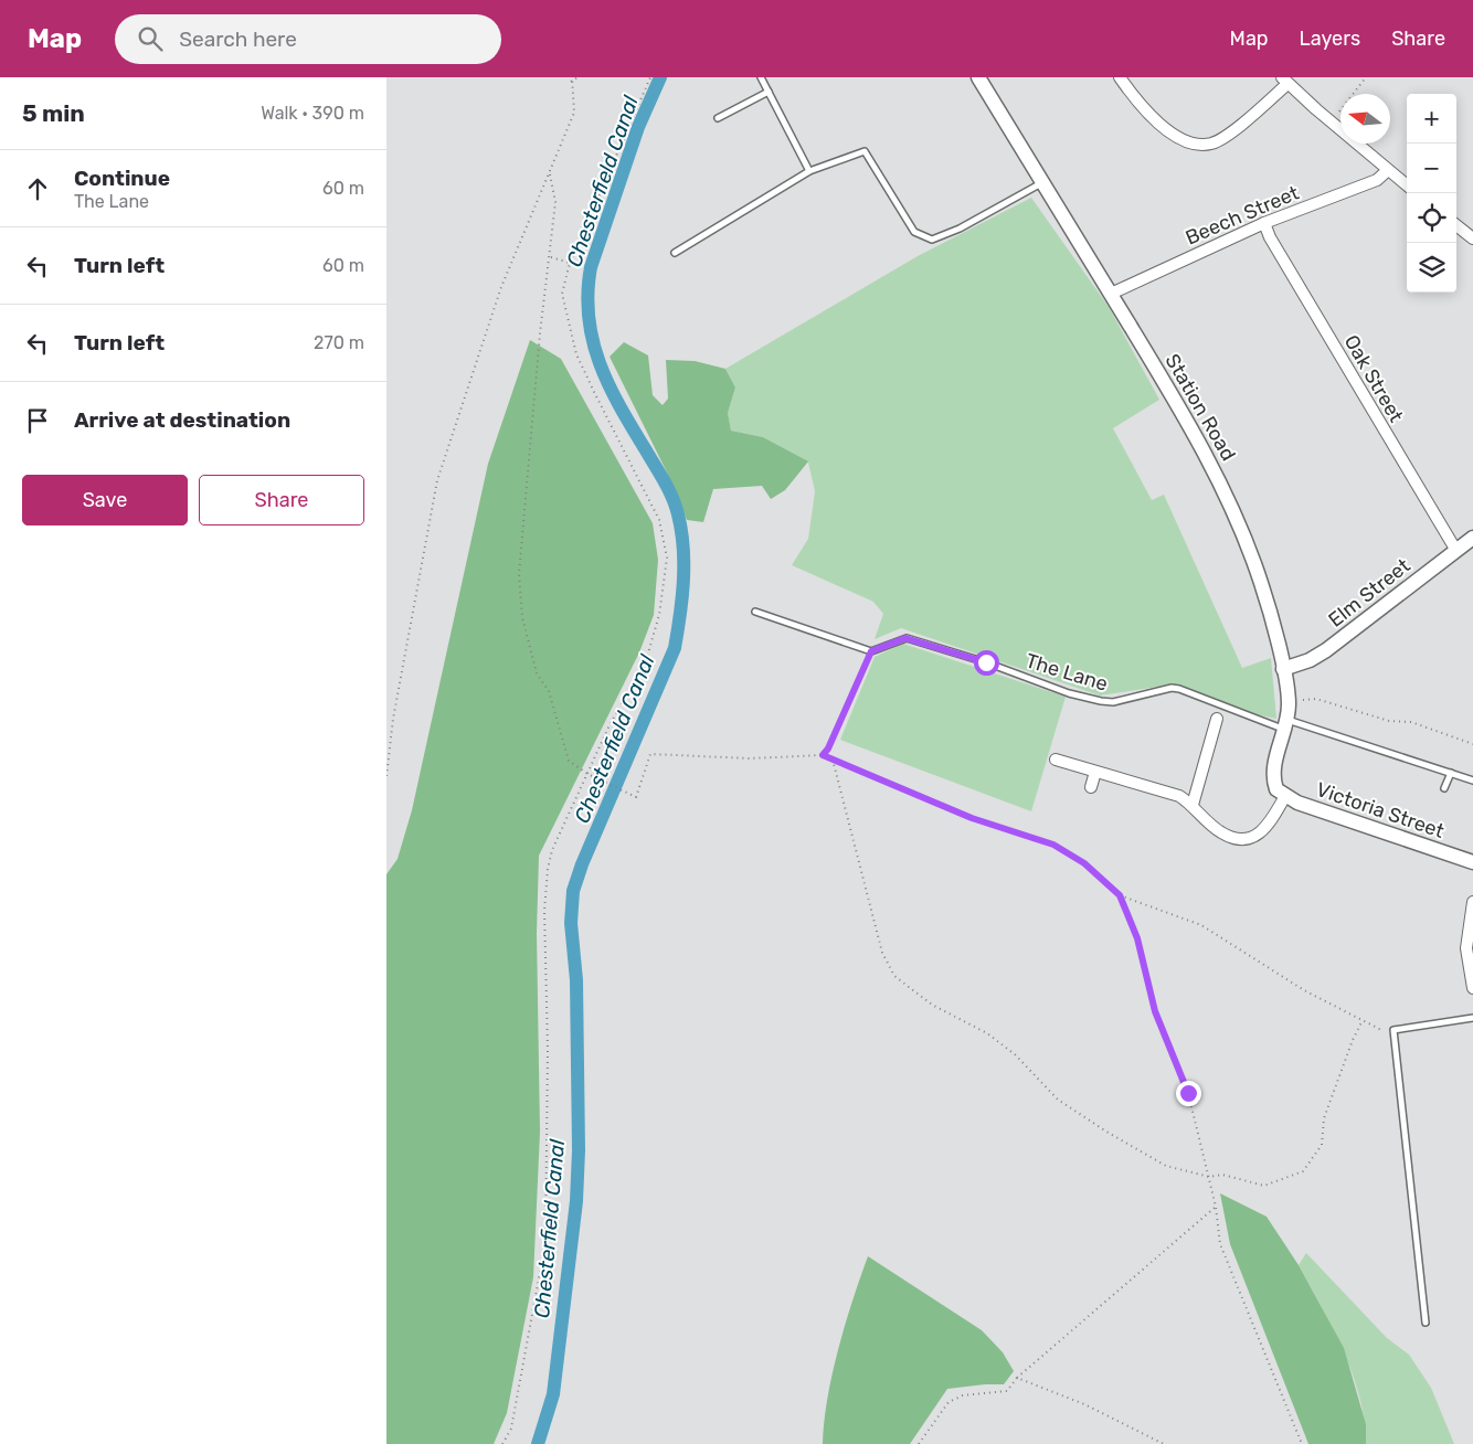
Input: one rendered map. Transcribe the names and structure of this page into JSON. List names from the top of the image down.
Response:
{
  "streets": {
    "street": [
      "Beech Street",
      "Oak Street",
      "Station Road",
      "Elm Street",
      "Victoria Street"
    ],
    "lane": ["The Lane"]
  },
  "crossings": [
    ["Beech Street", "Oak Street"],
    ["Beech Street", "Station Road"],
    ["Oak Street", "Elm Street"],
    ["Station Road", "Elm Street"],
    ["Station Road", "The Lane"],
    ["Station Road", "Victoria Street"]
  ],
  "water": ["Chesterfield Canal"],
  "north": "left",
  "page": {
    "header": "Map",
    "search": "Search here",
    "nav": ["Map", "Layers", "Share"],
    "heading": ["5 min", "Walk · 390 m"],
    "map_buttons": ["+", "−"],
    "list": [
      ["Continue", "The Lane", "60 m"],
      ["Turn left", "60 m"],
      ["Turn left", "270 m"],
      "Arrive at destination"
    ],
    "buttons": ["Save", "Share"]
  }
}
